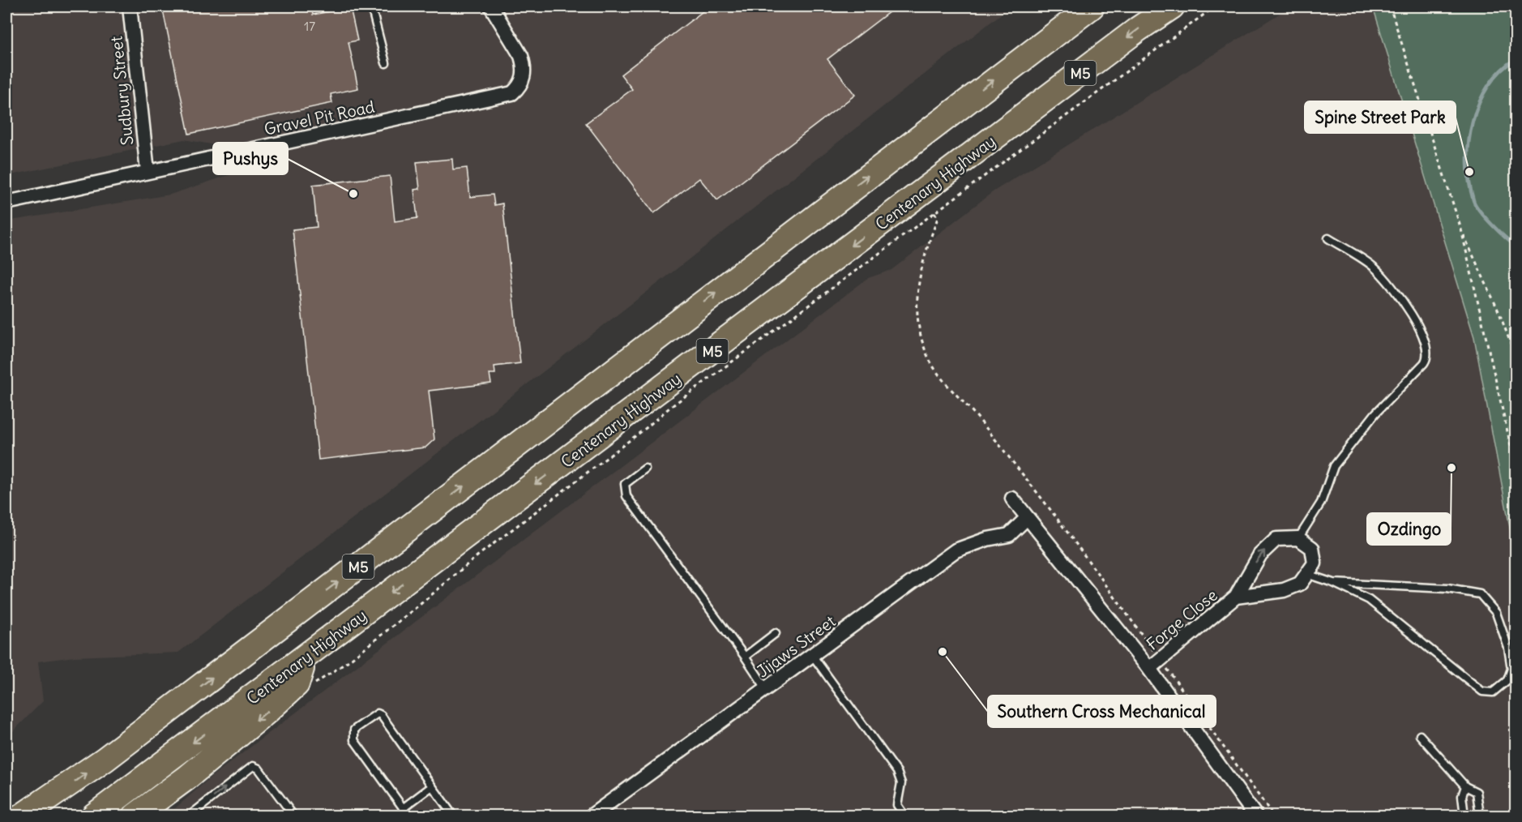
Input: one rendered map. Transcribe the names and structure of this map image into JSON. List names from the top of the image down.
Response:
{
  "streets": {
    "highway": ["M5", "Centenary Highway"],
    "street": [
      "Sudbury Street",
      "Gravel Pit Road",
      "Forge Close",
      "Jijaws Street"
    ]
  },
  "crossings": [
    ["Sudbury Street", "Gravel Pit Road"]
  ],
  "places": [
    "Spine Street Park",
    "Pushys",
    "Ozdingo",
    "Southern Cross Mechanical"
  ],
  "house_numbers": ["17"]
}
